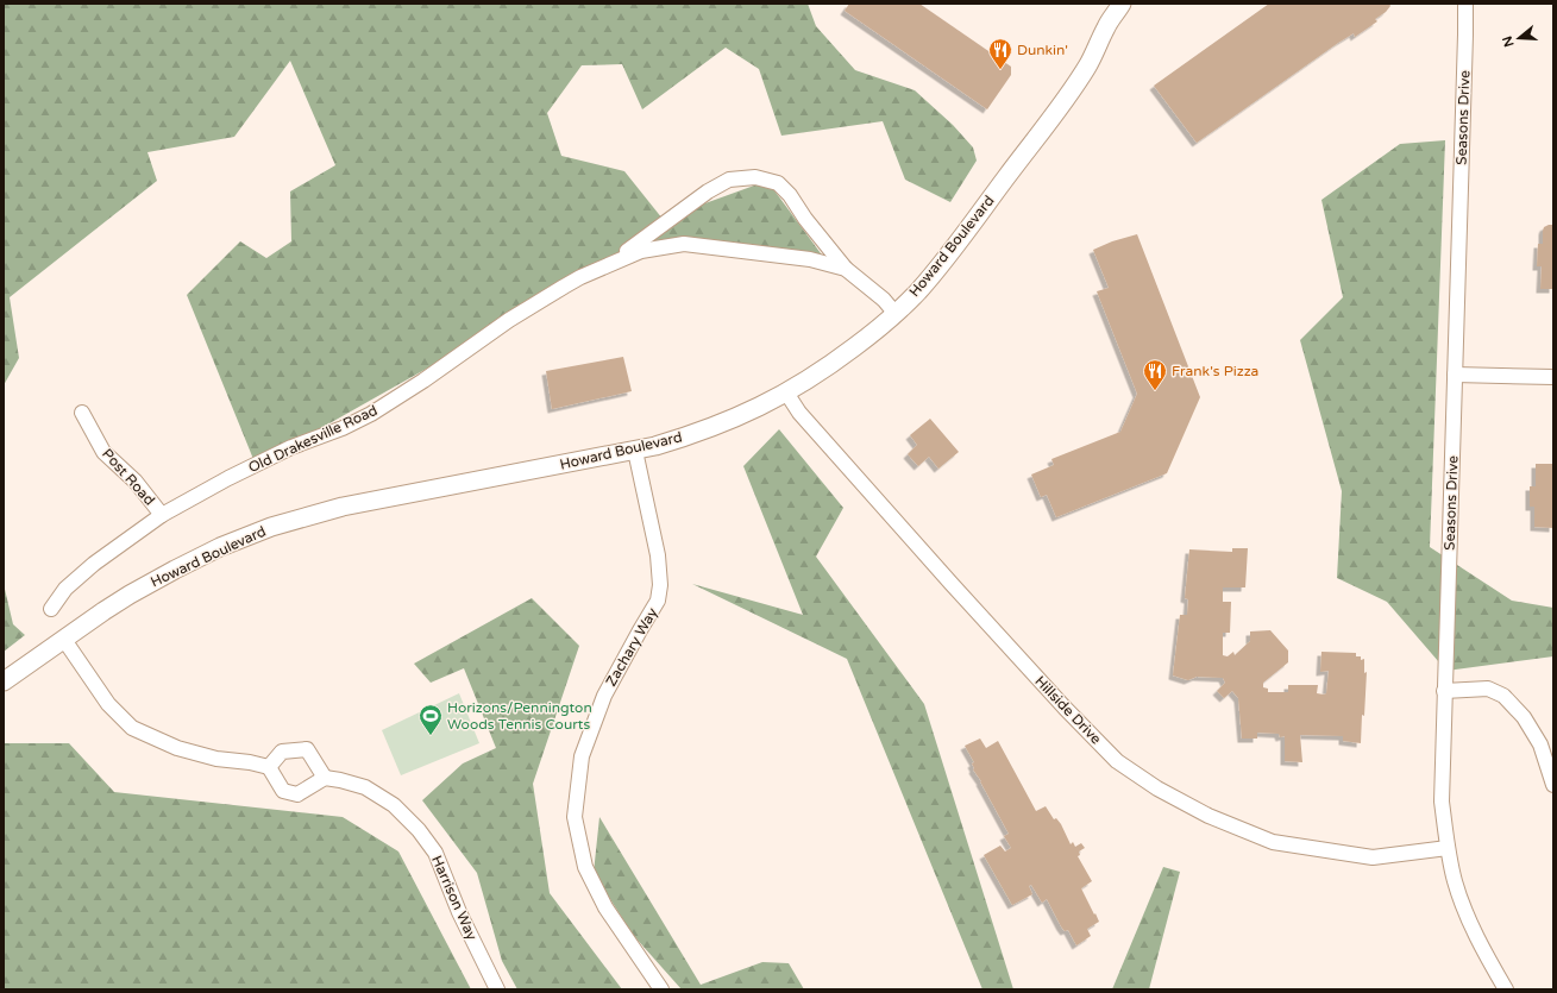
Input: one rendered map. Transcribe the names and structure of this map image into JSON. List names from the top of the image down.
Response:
{
  "streets": {
    "main road": ["Howard Boulevard"],
    "street": [
      "Seasons Drive",
      "Old Drakesville Road",
      "Post Road",
      "Zachary Way",
      "Hillside Drive",
      "Harrison Way"
    ]
  },
  "crossings": [
    ["Seasons Drive", "Hillside Drive"],
    ["Howard Boulevard", "Old Drakesville Road"],
    ["Howard Boulevard", "Zachary Way"],
    ["Howard Boulevard", "Hillside Drive"],
    ["Old Drakesville Road", "Post Road"]
  ],
  "places": {
    "restaurant": ["Dunkin'", "Frank's Pizza"],
    "sports": ["Horizons/Pennington Woods Tennis Courts"]
  },
  "north": "left"
}
